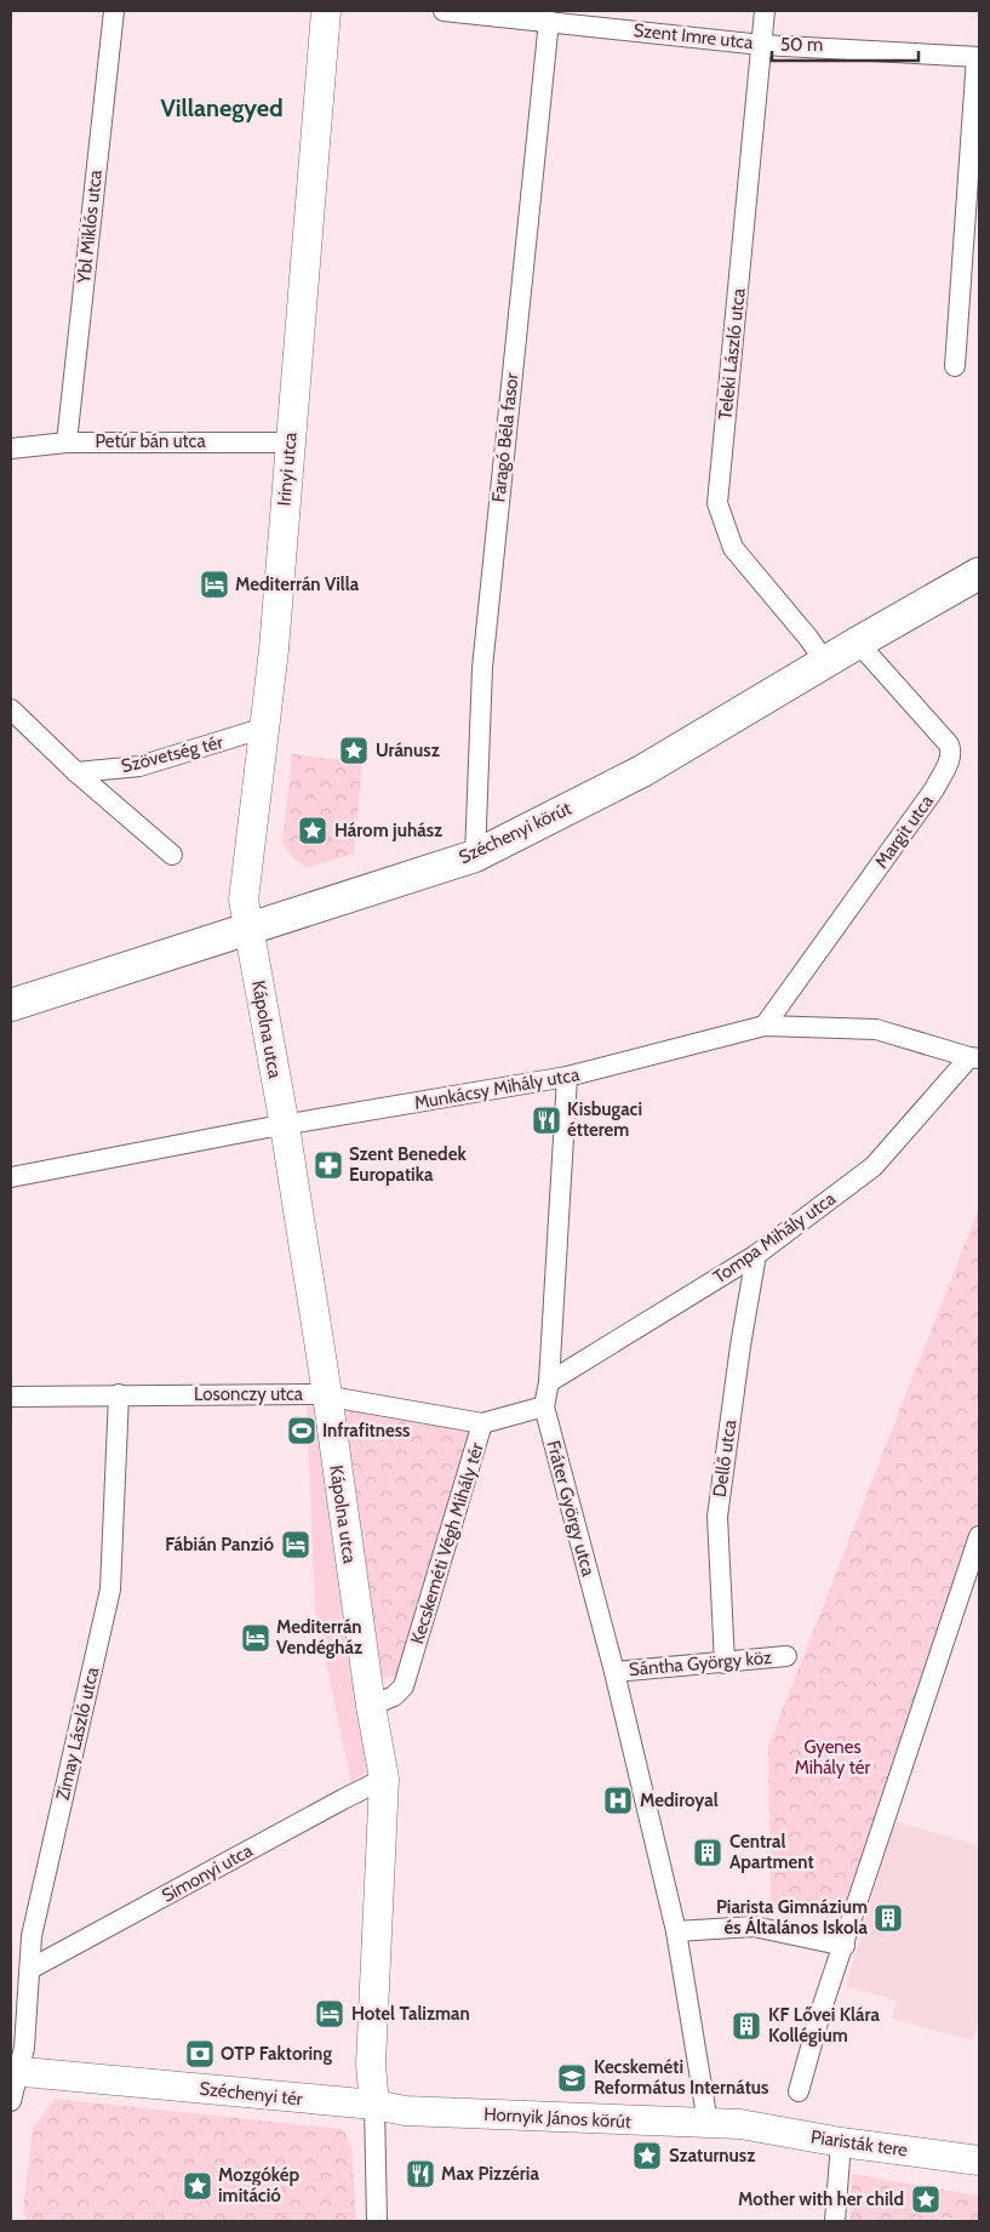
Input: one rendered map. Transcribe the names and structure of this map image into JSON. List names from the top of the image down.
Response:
{
  "streets": {
    "main road": ["Széchenyi körút"],
    "street": [
      "Szent Imre utca",
      "Ybl Miklós utca",
      "Teleki László utca",
      "Faragó Béla fasor",
      "Petúr bán utca",
      "Irinyi utca",
      "Szövetség tér",
      "Margit utca",
      "Kápolna utca",
      "Munkácsy Mihály utca",
      "Tompa Mihály utca",
      "Losonczy utca",
      "Dellő utca",
      "Fráter György utca",
      "Kecskeméti Végh Mihály tér",
      "Sántha György köz",
      "Zimay László utca",
      "Simonyi utca",
      "Széchenyi tér",
      "Hornyik János körút",
      "Piaristák tere"
    ]
  },
  "crossings": [
    ["Szent Imre utca", "Teleki László utca"],
    ["Szent Imre utca", "Faragó Béla fasor"],
    ["Ybl Miklós utca", "Petúr bán utca"],
    ["Teleki László utca", "Széchenyi körút"],
    ["Faragó Béla fasor", "Széchenyi körút"],
    ["Petúr bán utca", "Irinyi utca"],
    ["Irinyi utca", "Szövetség tér"],
    ["Irinyi utca", "Széchenyi körút"],
    ["Irinyi utca", "Kápolna utca"],
    ["Margit utca", "Széchenyi körút"],
    ["Margit utca", "Munkácsy Mihály utca"],
    ["Széchenyi körút", "Kápolna utca"],
    ["Kápolna utca", "Munkácsy Mihály utca"],
    ["Kápolna utca", "Losonczy utca"],
    ["Kápolna utca", "Kecskeméti Végh Mihály tér"],
    ["Kápolna utca", "Simonyi utca"],
    ["Kápolna utca", "Széchenyi tér"],
    ["Kápolna utca", "Hornyik János körút"],
    ["Munkácsy Mihály utca", "Tompa Mihály utca"],
    ["Munkácsy Mihály utca", "Fráter György utca"],
    ["Tompa Mihály utca", "Dellő utca"],
    ["Tompa Mihály utca", "Fráter György utca"],
    ["Losonczy utca", "Kecskeméti Végh Mihály tér"],
    ["Losonczy utca", "Zimay László utca"],
    ["Dellő utca", "Sántha György köz"],
    ["Fráter György utca", "Kecskeméti Végh Mihály tér"],
    ["Fráter György utca", "Sántha György köz"],
    ["Zimay László utca", "Simonyi utca"],
    ["Zimay László utca", "Széchenyi tér"],
    ["Széchenyi tér", "Hornyik János körút"],
    ["Hornyik János körút", "Piaristák tere"]
  ],
  "districts": ["Villanegyed"],
  "parks": ["Gyenes Mihály tér"],
  "places": {
    "hotel": [
      "Mediterrán Villa",
      "Fábián Panzió",
      "Mediterrán Vendégház",
      "Hotel Talizman"
    ],
    "place": [
      "Uránusz",
      "Három juhász",
      "Szaturnusz",
      "Mozgókép imitáció",
      "Mother with her child"
    ],
    "restaurant": ["Kisbugaci étterem", "Max Pizzéria"],
    "pharmacy": ["Szent Benedek Europatika"],
    "sports": ["Infrafitness"],
    "hospital": ["Mediroyal"],
    "building": ["Central Apartment", "Piarista Gimnázium és Általános Iskola", "KF Lővei Klára Kollégium"],
    "bank": ["OTP Faktoring"],
    "school or university": ["Kecskeméti Református Internátus"]
  },
  "scale_bar": "50 m"
}
